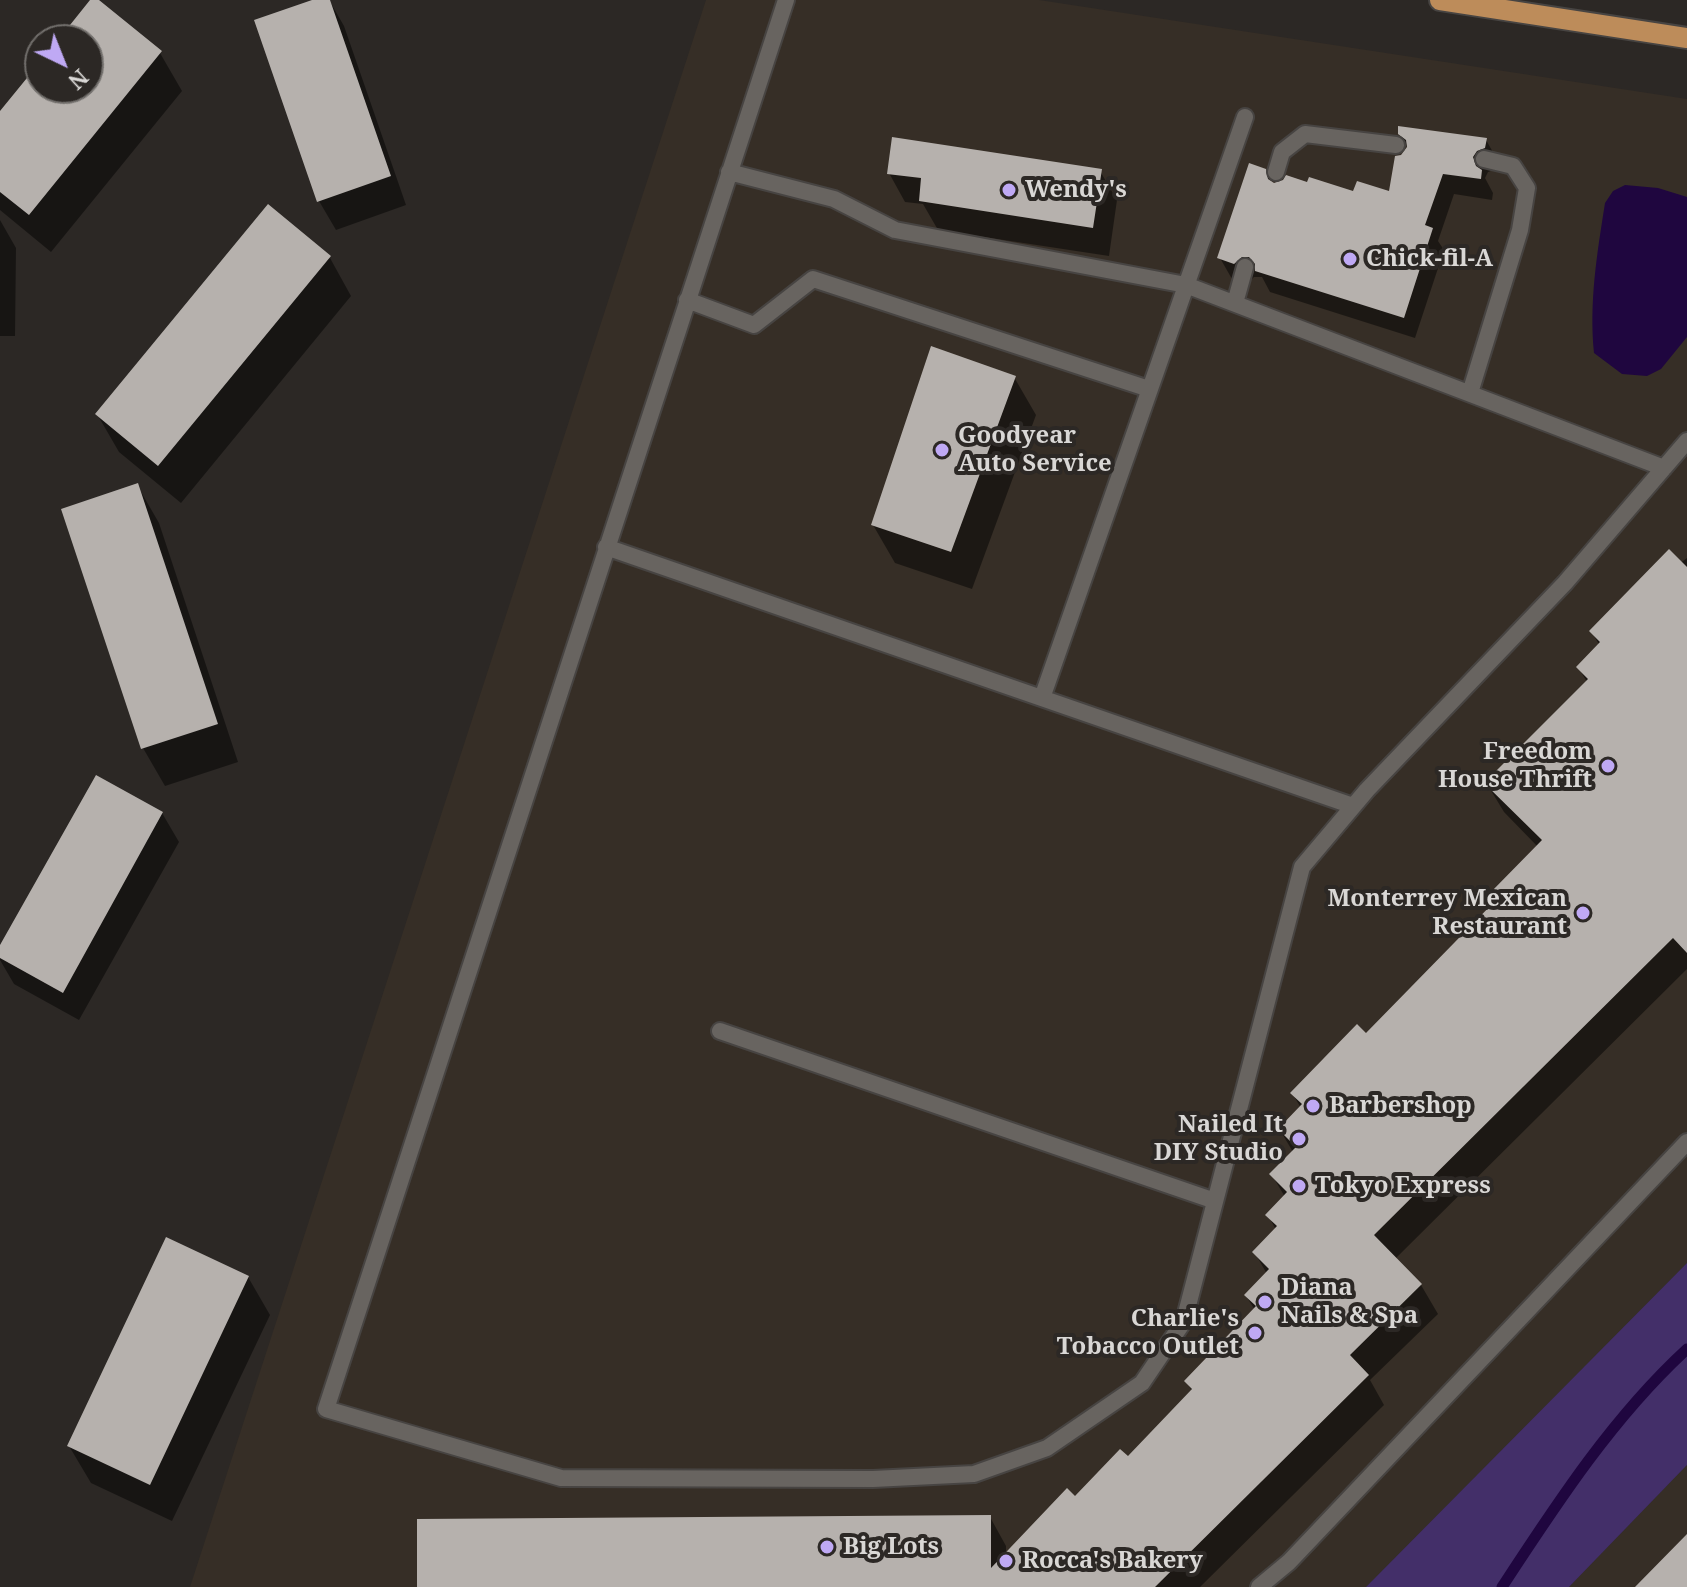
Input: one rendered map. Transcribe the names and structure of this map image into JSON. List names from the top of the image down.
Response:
{
  "places": [
    "Wendy's",
    "Chick-fil-A",
    "Goodyear Auto Service",
    "Freedom House Thrift",
    "Monterrey Mexican Restaurant",
    "Barbershop",
    "Nailed It DIY Studio",
    "Tokyo Express",
    "Diana Nails & Spa",
    "Charlie's Tobacco Outlet",
    "Big Lots",
    "Rocca's Bakery"
  ],
  "north": "bottom right"
}
